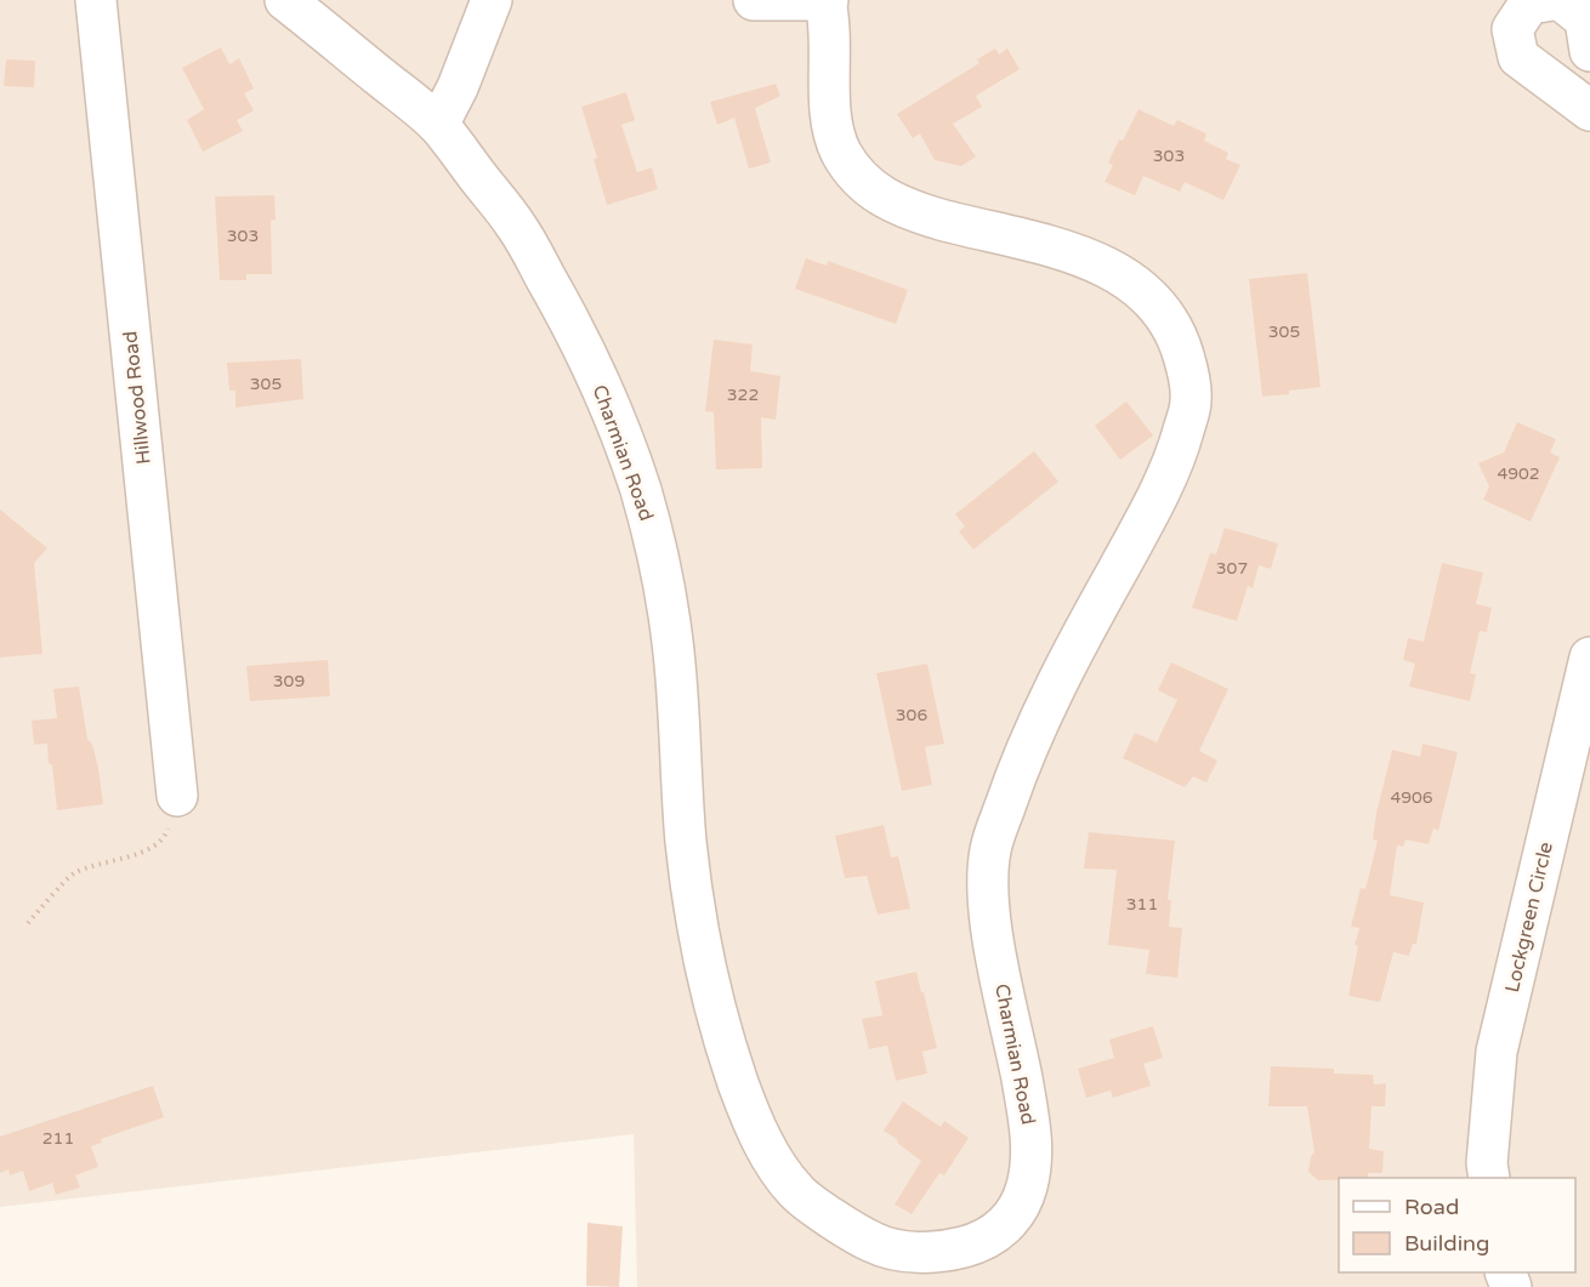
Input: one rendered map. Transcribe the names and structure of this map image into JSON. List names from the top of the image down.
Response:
{
  "streets": {
    "street": ["Hillwood Road", "Charmian Road", "Lockgreen Circle"]
  },
  "house_numbers": [
    "303",
    "303",
    "305",
    "305",
    "322",
    "4902",
    "307",
    "309",
    "306",
    "4906",
    "311",
    "211"
  ],
  "legend": ["Road", "Building"]
}
